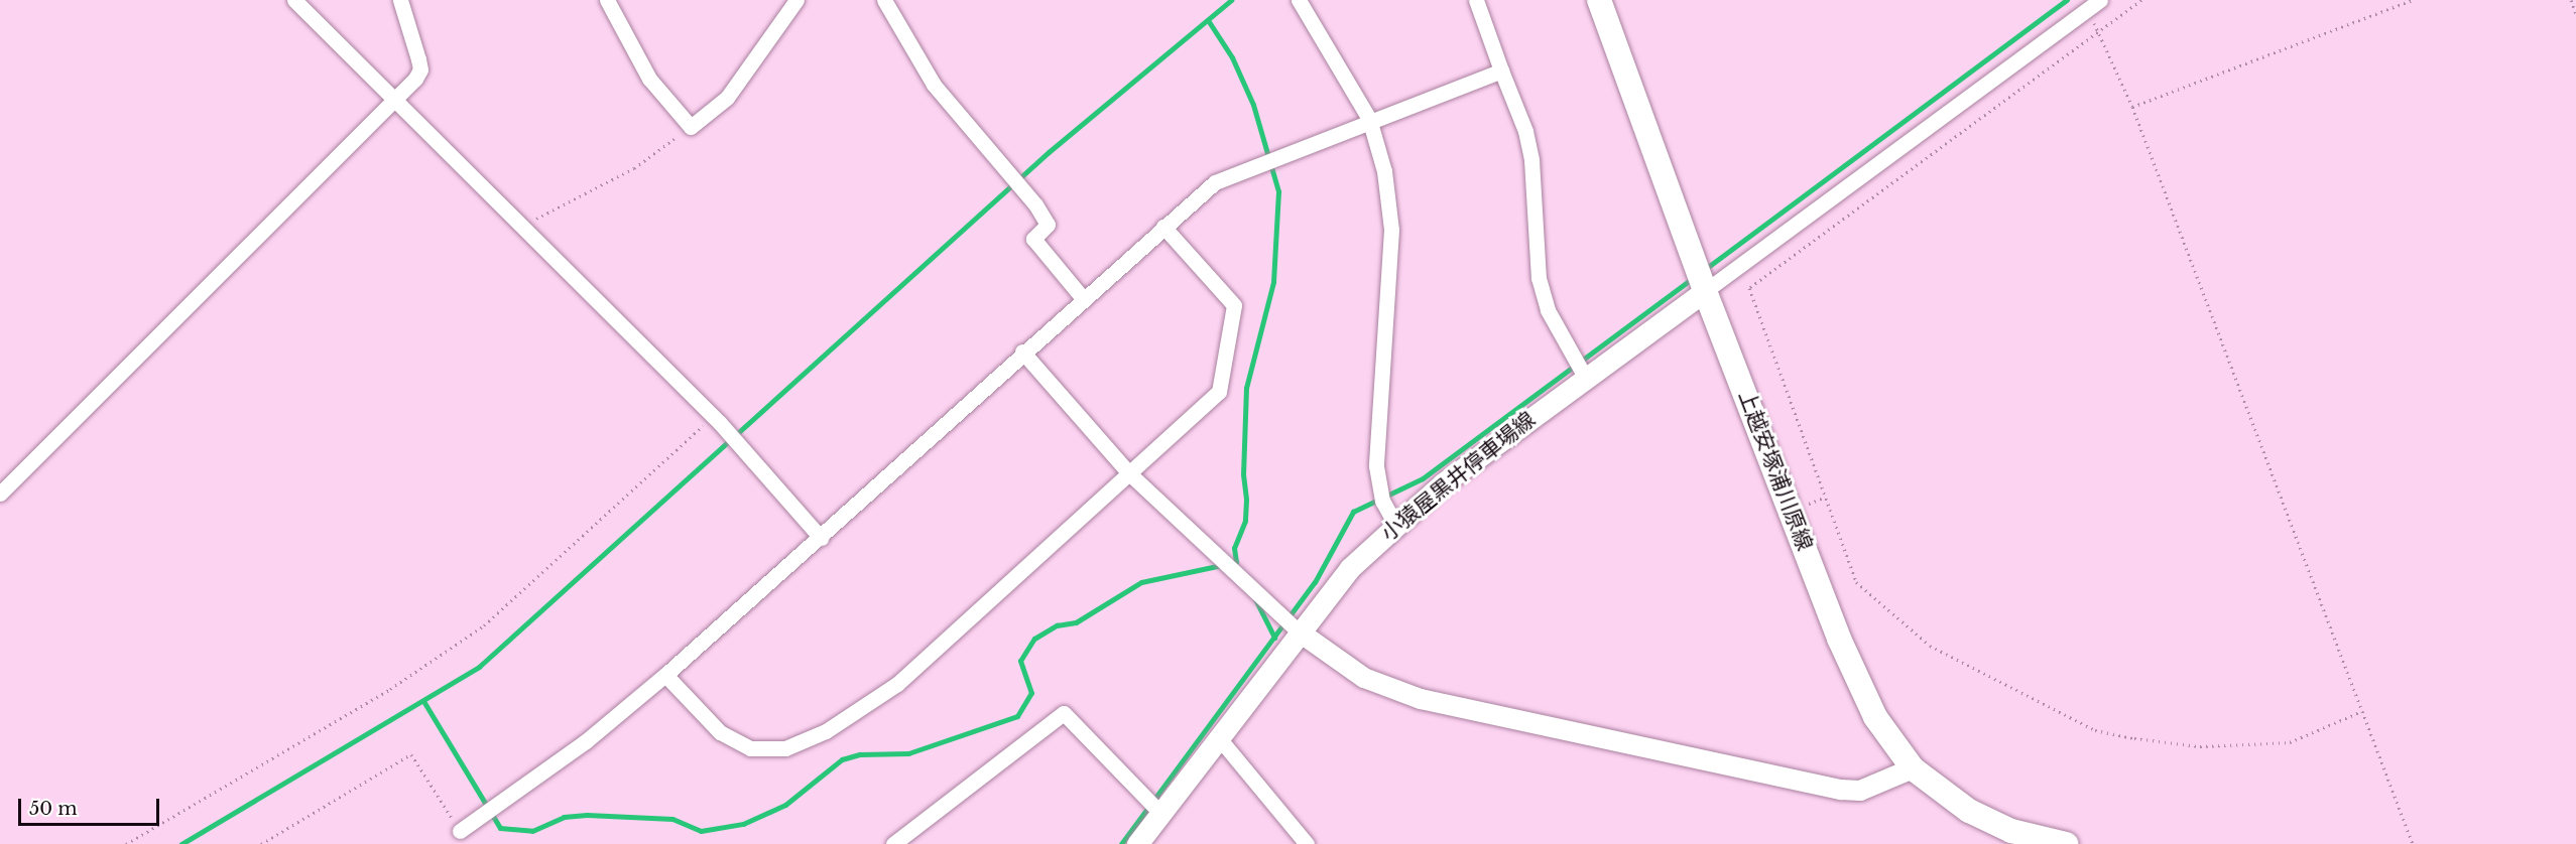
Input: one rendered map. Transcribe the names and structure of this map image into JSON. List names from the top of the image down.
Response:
{
  "streets": {
    "main road": ["上越安塚浦川原線", "小猿屋黒井停車場線"]
  },
  "crossings": [
    ["上越安塚浦川原線", "小猿屋黒井停車場線"]
  ],
  "scale_bar": "50 m"
}
